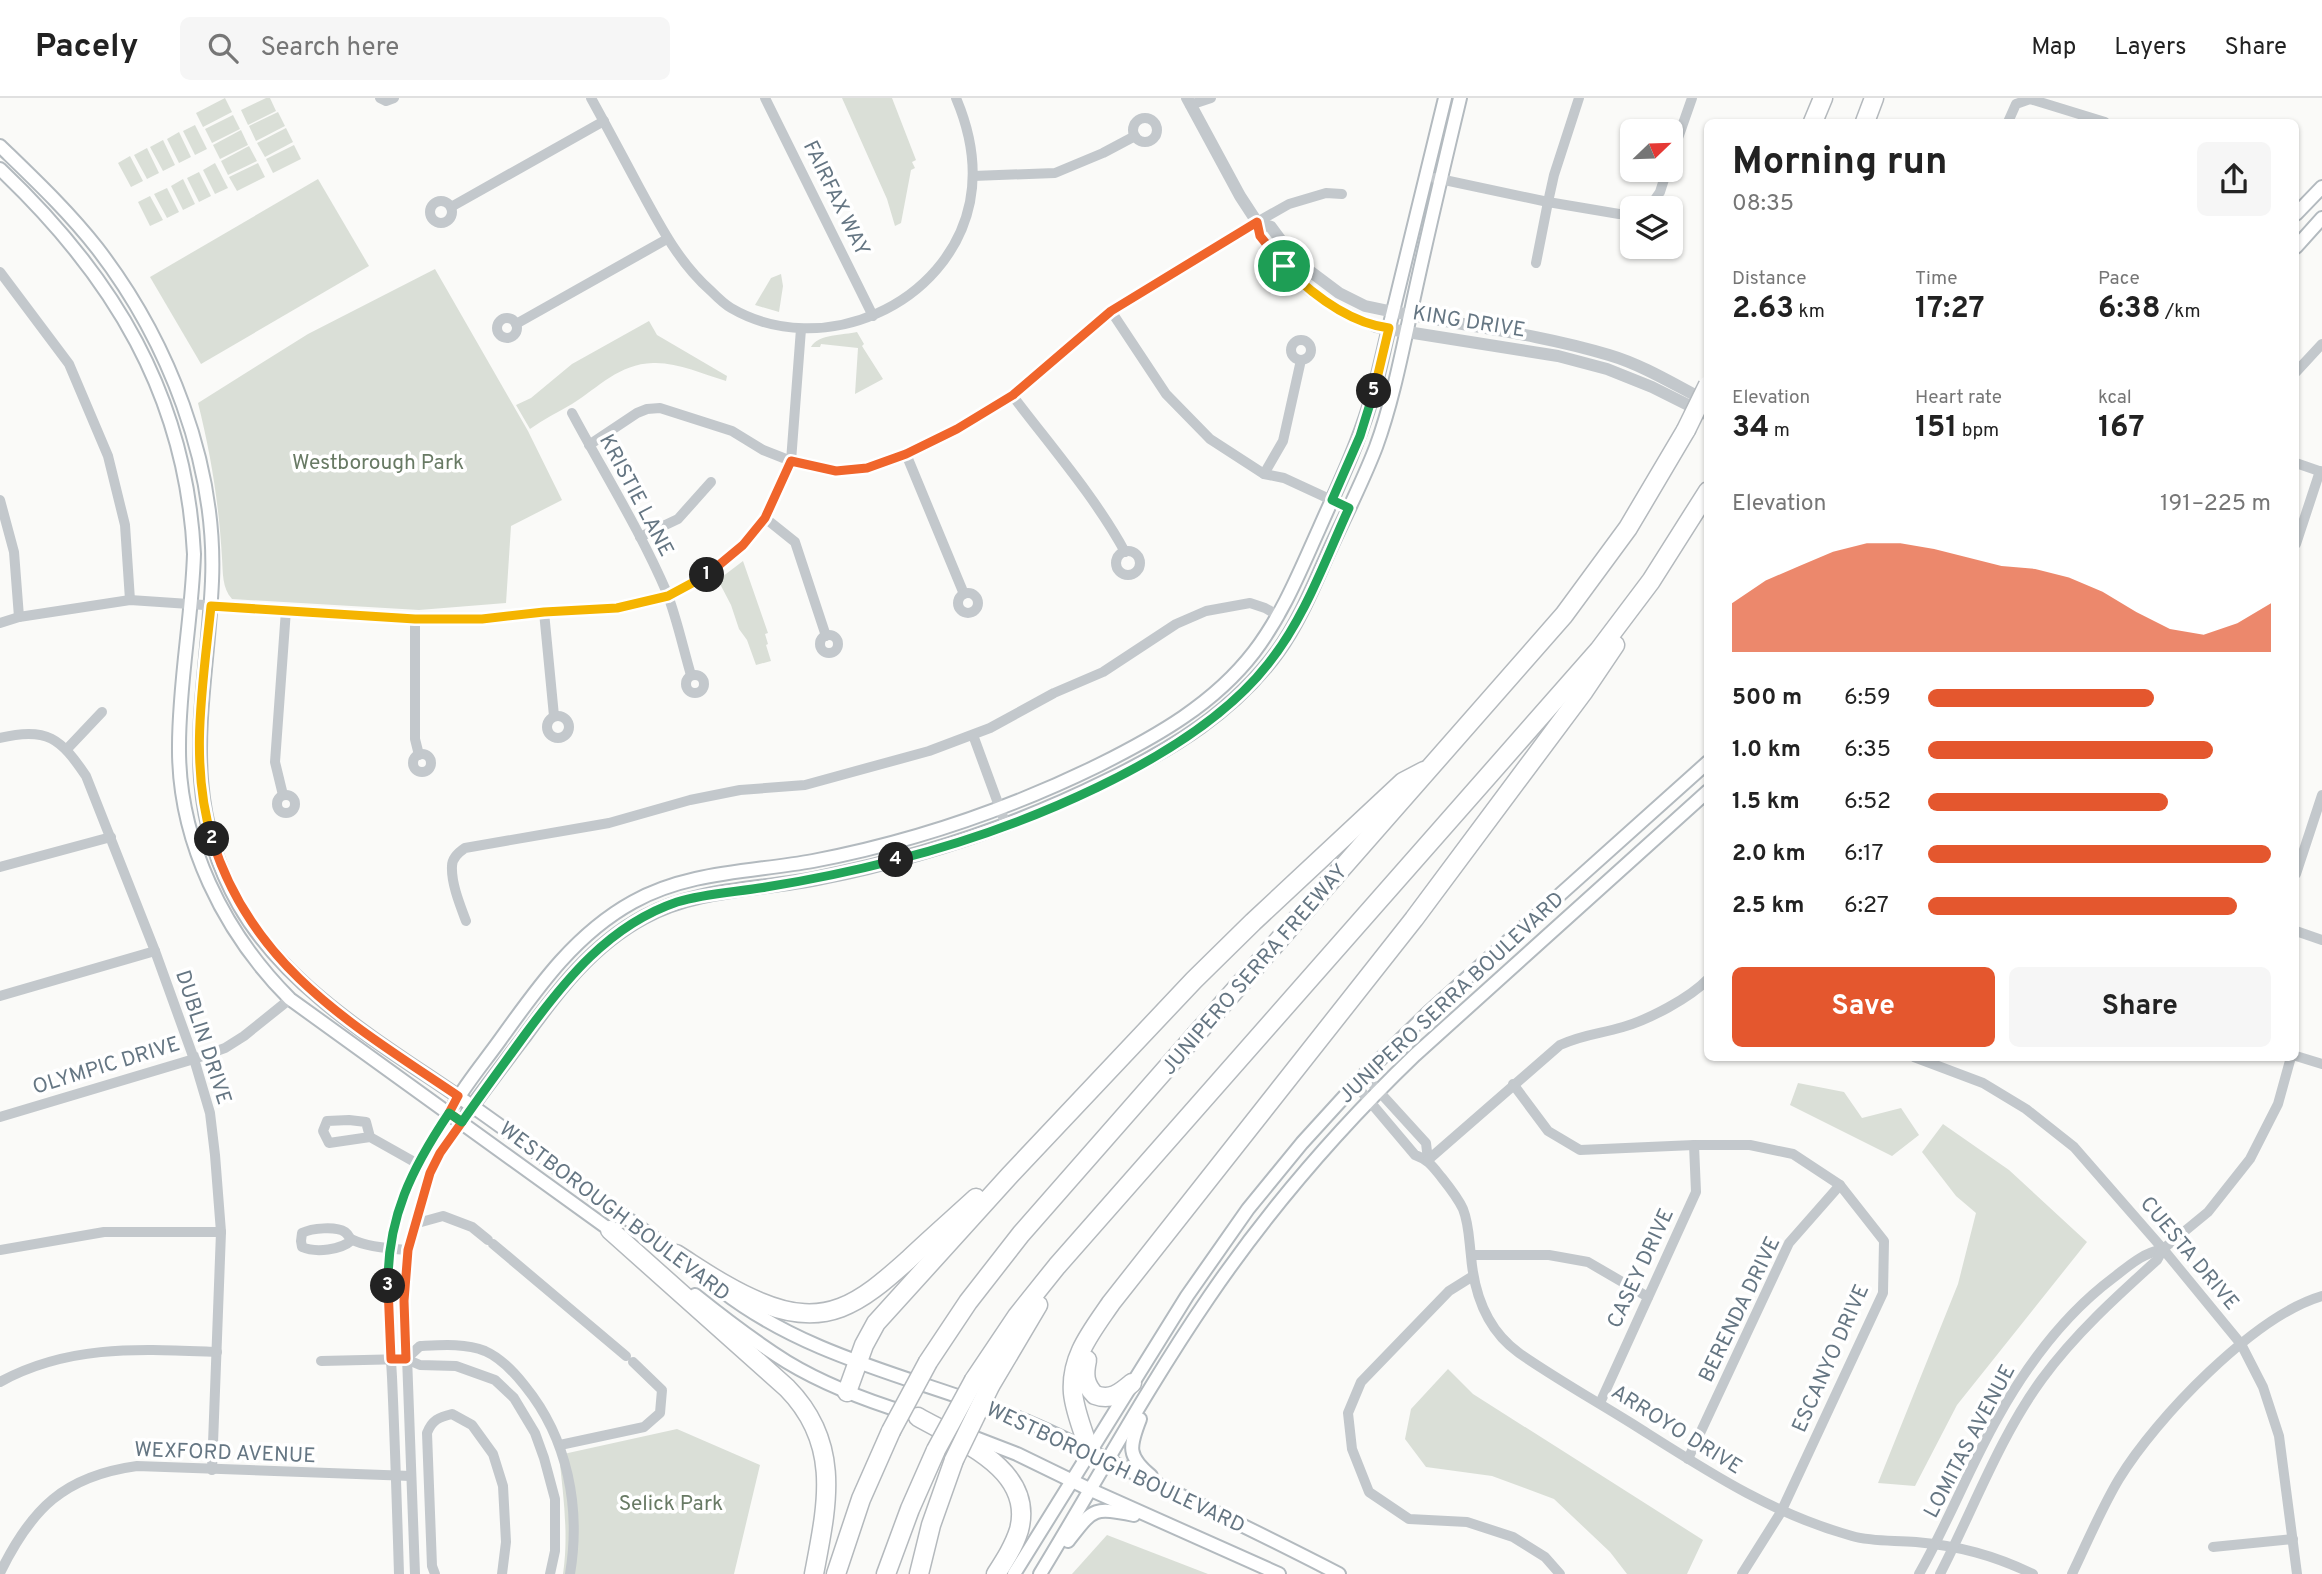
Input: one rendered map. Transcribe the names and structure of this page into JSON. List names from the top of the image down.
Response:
{
  "streets": {
    "highway": ["JUNIPERO SERRA FREEWAY"],
    "main road": ["JUNIPERO SERRA BOULEVARD", "WESTBOROUGH BOULEVARD"],
    "street": [
      "FAIRFAX WAY",
      "KING DRIVE",
      "KRISTIE LANE",
      "DUBLIN DRIVE",
      "OLYMPIC DRIVE",
      "CUESTA DRIVE",
      "CASEY DRIVE",
      "BERENDA DRIVE",
      "ESCANYO DRIVE",
      "ARROYO DRIVE",
      "LOMITAS AVENUE",
      "WEXFORD AVENUE"
    ]
  },
  "crossings": [
    ["JUNIPERO SERRA BOULEVARD", "WESTBOROUGH BOULEVARD"],
    ["JUNIPERO SERRA BOULEVARD", "ARROYO DRIVE"],
    ["DUBLIN DRIVE", "OLYMPIC DRIVE"],
    ["DUBLIN DRIVE", "WEXFORD AVENUE"],
    ["OLYMPIC DRIVE", "WESTBOROUGH BOULEVARD"],
    ["CUESTA DRIVE", "LOMITAS AVENUE"],
    ["CASEY DRIVE", "ESCANYO DRIVE"],
    ["CASEY DRIVE", "ARROYO DRIVE"],
    ["BERENDA DRIVE", "ESCANYO DRIVE"],
    ["BERENDA DRIVE", "ARROYO DRIVE"],
    ["ESCANYO DRIVE", "ARROYO DRIVE"],
    ["ARROYO DRIVE", "LOMITAS AVENUE"]
  ],
  "parks": ["Westborough Park", "Selick Park"],
  "north": "top right",
  "page": {
    "header": "Pacely",
    "search": "Search here",
    "nav": ["Map", "Layers", "Share"],
    "heading": ["Morning run", "08:35"],
    "stats": [
      ["Distance", "2.63 km"],
      ["Time", "17:27"],
      ["Pace", "6:38 /km"],
      ["Elevation", "34 m"],
      ["Heart rate", "151 bpm"],
      ["kcal", "167"]
    ],
    "pins": [
      "5",
      "1",
      "2",
      "4",
      "3"
    ],
    "chart": ["Elevation", "191–225 m"],
    "list": [
      {
        "name": "500 m",
        "note": "6:59"
      },
      {
        "name": "1.0 km",
        "note": "6:35"
      },
      {
        "name": "1.5 km",
        "note": "6:52"
      },
      {
        "name": "2.0 km",
        "note": "6:17"
      },
      {
        "name": "2.5 km",
        "note": "6:27"
      }
    ],
    "buttons": ["Save", "Share"]
  }
}
